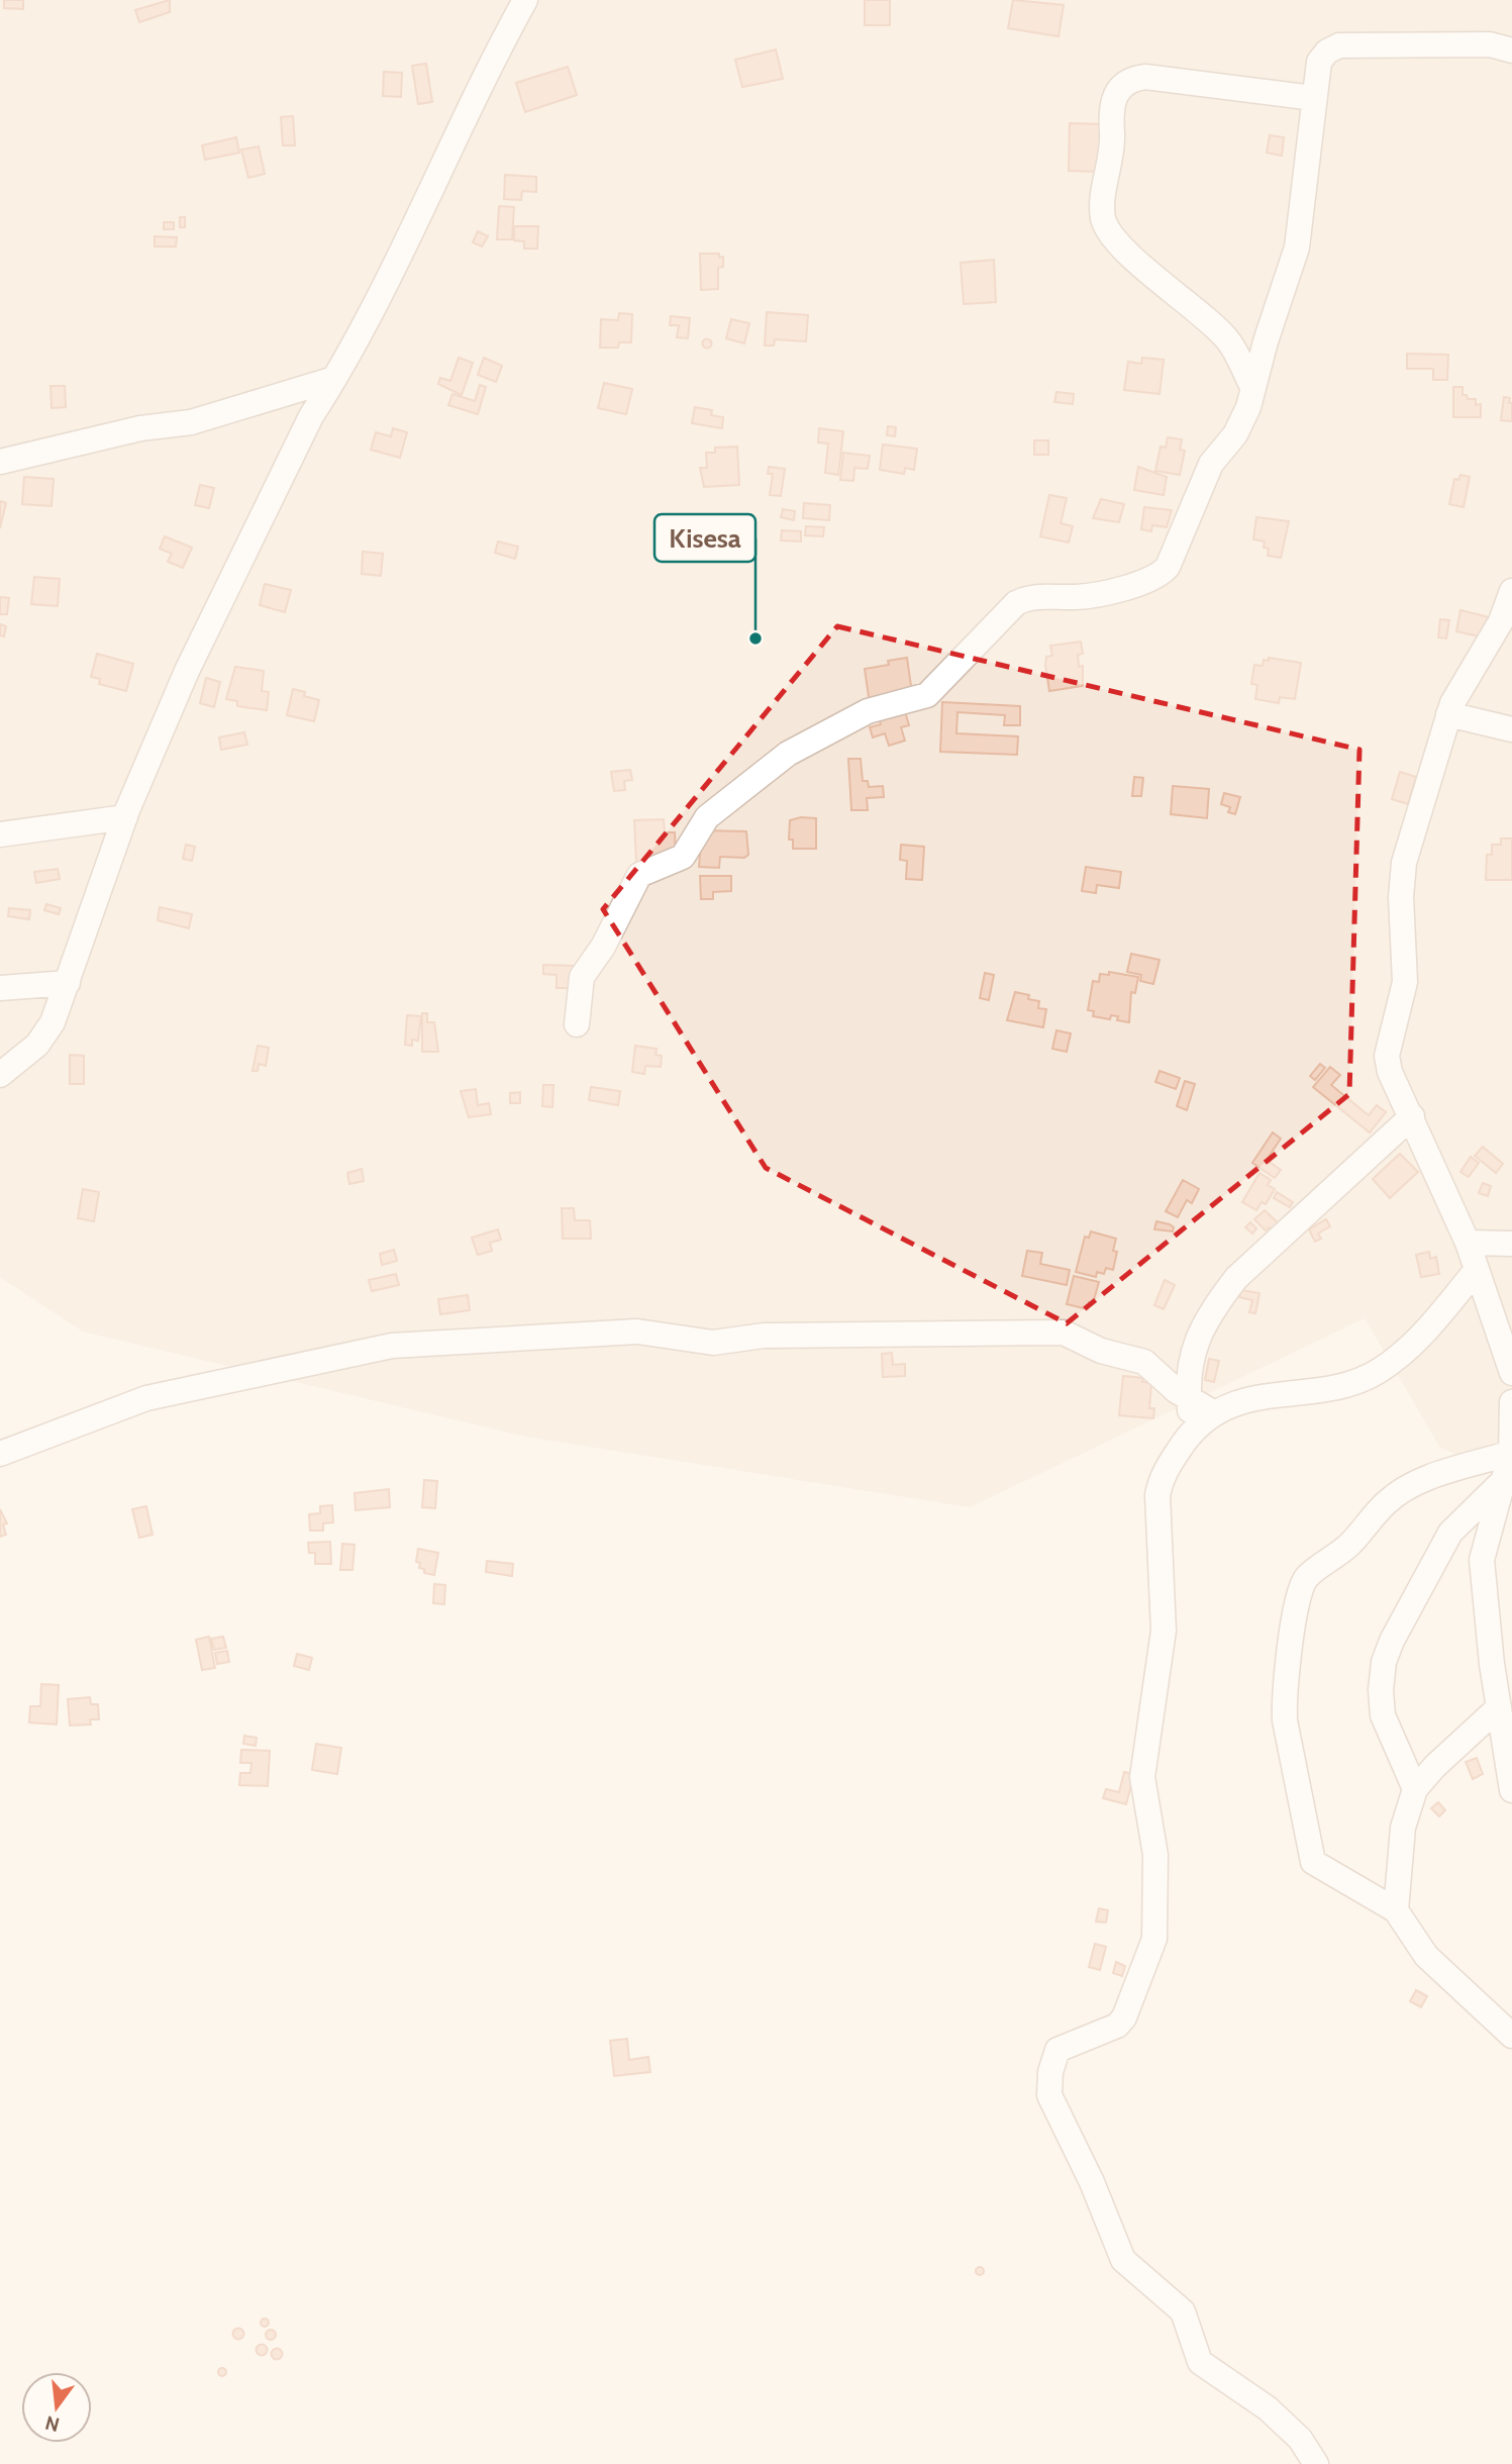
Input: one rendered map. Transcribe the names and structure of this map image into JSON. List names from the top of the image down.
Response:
{
  "places": ["Kisesa"],
  "north": "bottom"
}
